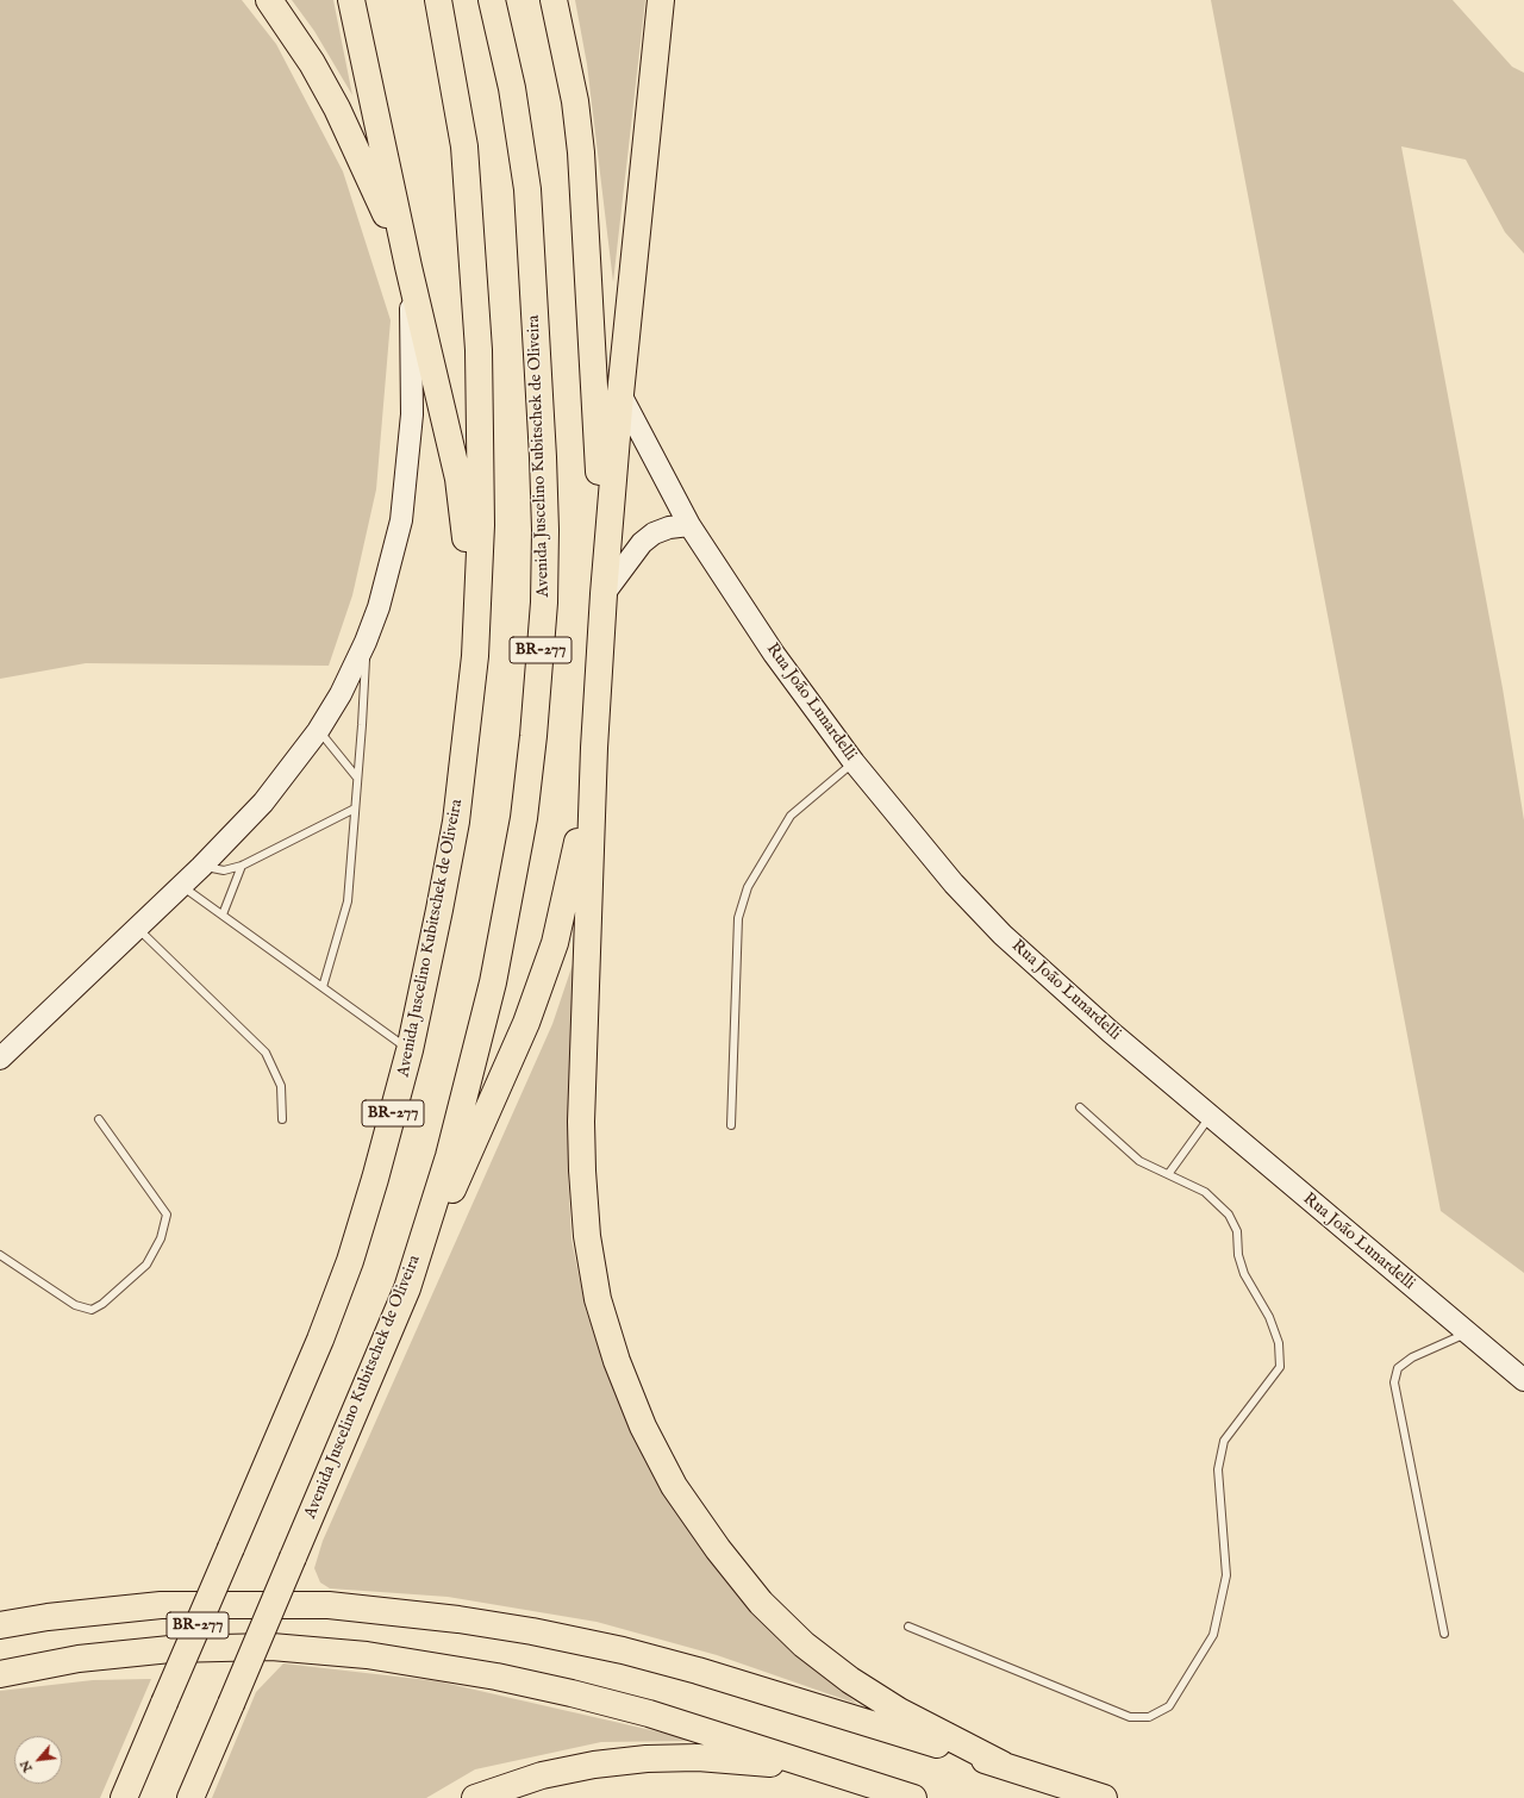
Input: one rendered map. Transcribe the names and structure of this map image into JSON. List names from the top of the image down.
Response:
{
  "streets": {
    "highway": ["Avenida Juscelino Kubitschek de Oliveira", "BR-277"],
    "street": ["Rua João Lunardelli"]
  },
  "north": "bottom left"
}
